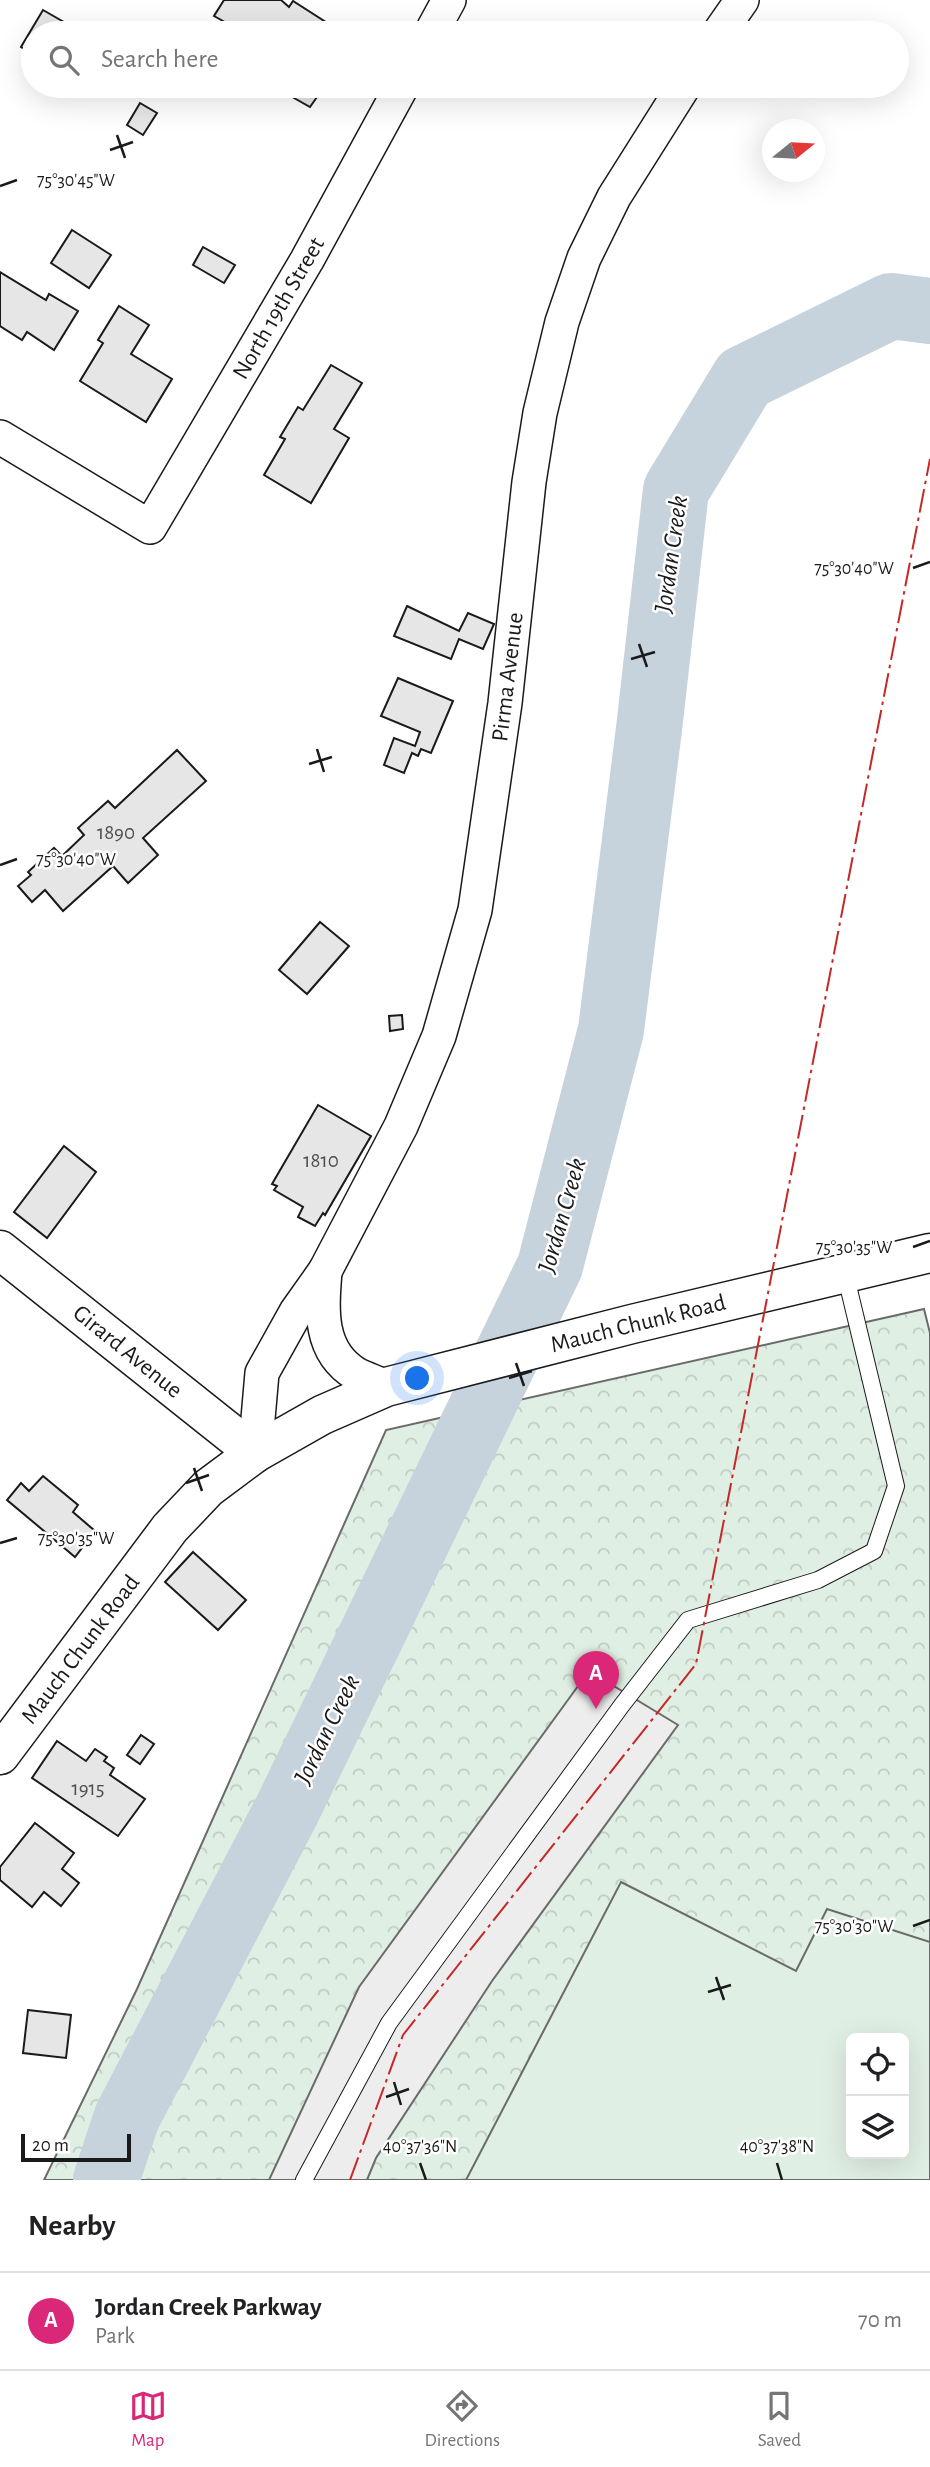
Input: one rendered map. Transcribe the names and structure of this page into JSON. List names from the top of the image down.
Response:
{
  "streets": {
    "main road": ["Mauch Chunk Road", "Girard Avenue"],
    "street": ["North 19th Street", "Pirma Avenue"]
  },
  "crossings": [
    ["Pirma Avenue", "Mauch Chunk Road"],
    ["Pirma Avenue", "Girard Avenue"],
    ["Mauch Chunk Road", "Girard Avenue"]
  ],
  "water": ["Jordan Creek"],
  "house_numbers": ["1890", "1810", "1915"],
  "scale_bar": "20 m",
  "north": "right",
  "page": {
    "search": "Search here",
    "pins": "A",
    "scale": "20 m",
    "heading": "Nearby",
    "list": [
      {
        "mark": "A",
        "name": "Jordan Creek Parkway",
        "note": "Park",
        "value": "70 m"
      }
    ],
    "nav": ["Map", "Directions", "Saved"]
  },
  "coordinates": [
    "75°30'45\"W",
    "75°30'40\"W",
    "75°30'35\"W",
    "75°30'30\"W",
    "40°37'36\"N",
    "40°37'38\"N"
  ]
}
